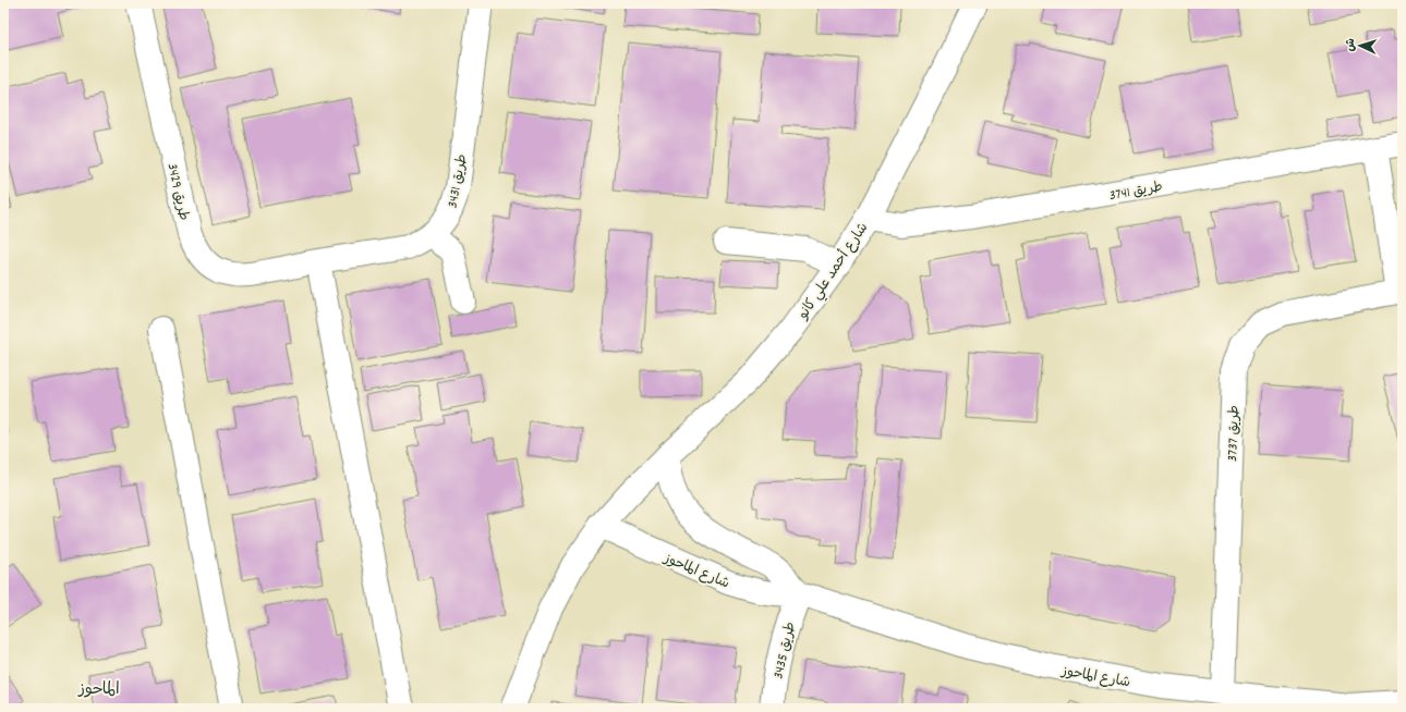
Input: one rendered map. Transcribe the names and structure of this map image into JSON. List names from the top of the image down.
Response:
{
  "streets": {
    "street": [
      "طريق 3431",
      "طريق 3741",
      "طريق 3429",
      "شارع أحمد علي كانو",
      "طريق 3737",
      "شارع الماحوز",
      "طريق 3435"
    ]
  },
  "crossings": [
    ["طريق 3431", "طريق 3429"],
    ["طريق 3741", "شارع أحمد علي كانو"],
    ["طريق 3741", "طريق 3737"],
    ["شارع أحمد علي كانو", "شارع الماحوز"],
    ["طريق 3737", "شارع الماحوز"],
    ["شارع الماحوز", "طريق 3435"]
  ],
  "districts": ["الماحوز"],
  "north": "left"
}
